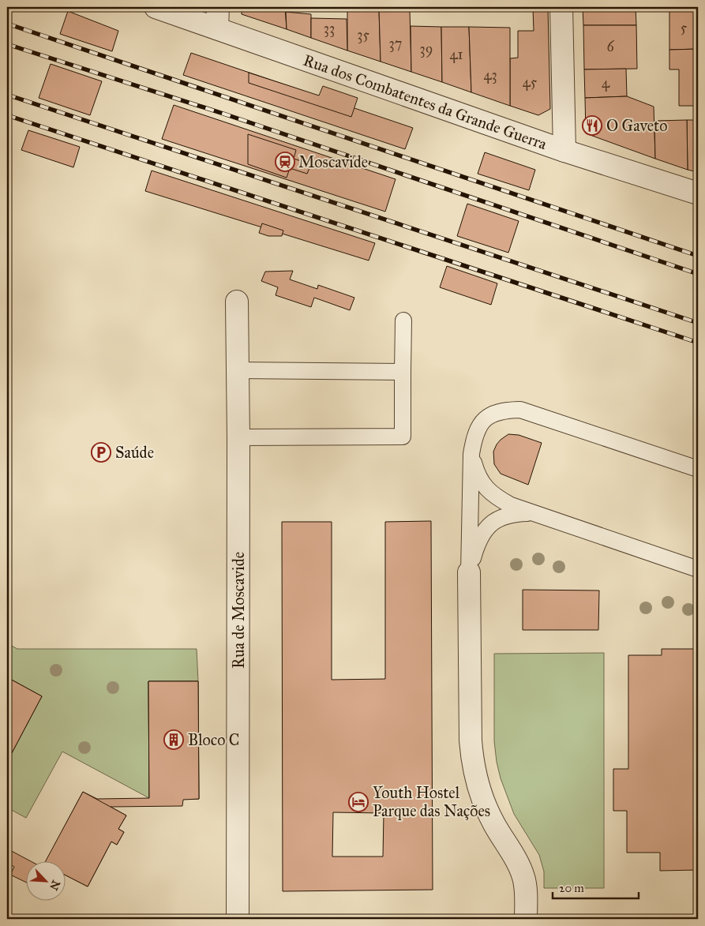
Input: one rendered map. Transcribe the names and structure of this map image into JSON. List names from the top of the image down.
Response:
{
  "streets": {
    "street": ["Rua dos Combatentes da Grande Guerra", "Rua de Moscavide"]
  },
  "places": {
    "restaurant": ["O Gaveto"],
    "station": ["Moscavide"],
    "parking": ["Saúde"],
    "building": ["Bloco C"],
    "hotel": ["Youth Hostel Parque das Nações"]
  },
  "house_numbers": [
    "5",
    "33",
    "35",
    "37",
    "6",
    "39",
    "41",
    "43",
    "45",
    "4"
  ],
  "scale_bar": "20 m",
  "north": "bottom right"
}
